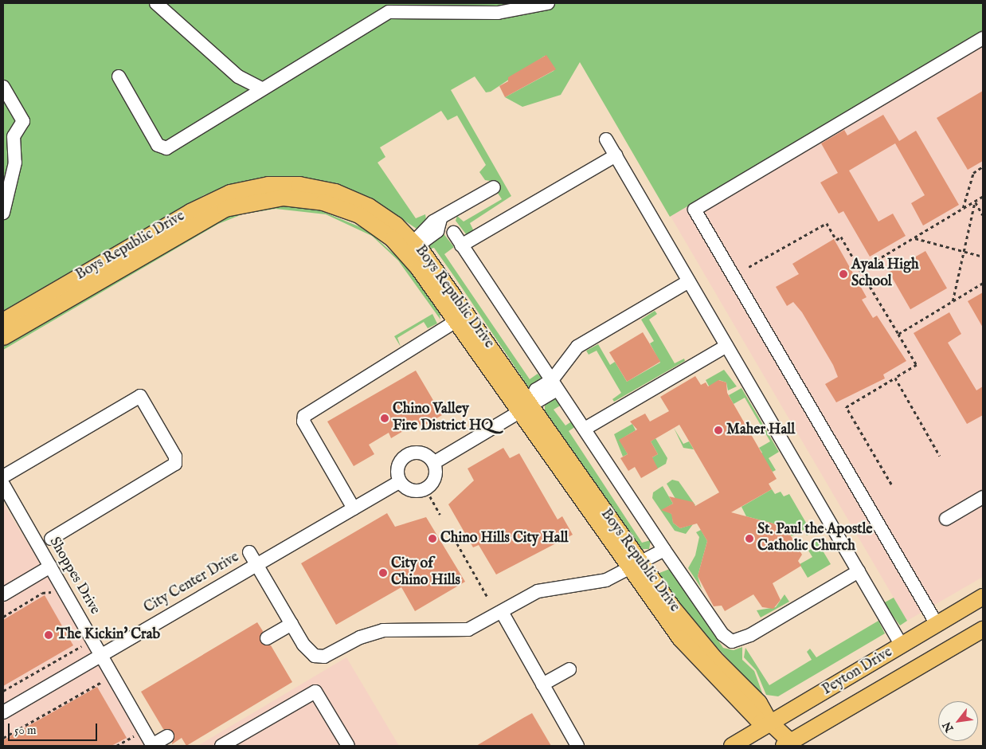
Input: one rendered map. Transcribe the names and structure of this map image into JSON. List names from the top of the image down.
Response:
{
  "streets": {
    "main road": ["Boys Republic Drive", "Peyton Drive"],
    "street": ["Shoppes Drive", "City Center Drive"]
  },
  "crossings": [
    ["Boys Republic Drive", "Peyton Drive"],
    ["Shoppes Drive", "City Center Drive"]
  ],
  "places": [
    "Ayala High School",
    "Chino Valley Fire District HQ",
    "Maher Hall",
    "Chino Hills City Hall",
    "St. Paul the Apostle Catholic Church",
    "City of Chino Hills",
    "The Kickin' Crab"
  ],
  "scale_bar": "50 m",
  "north": "bottom left"
}
